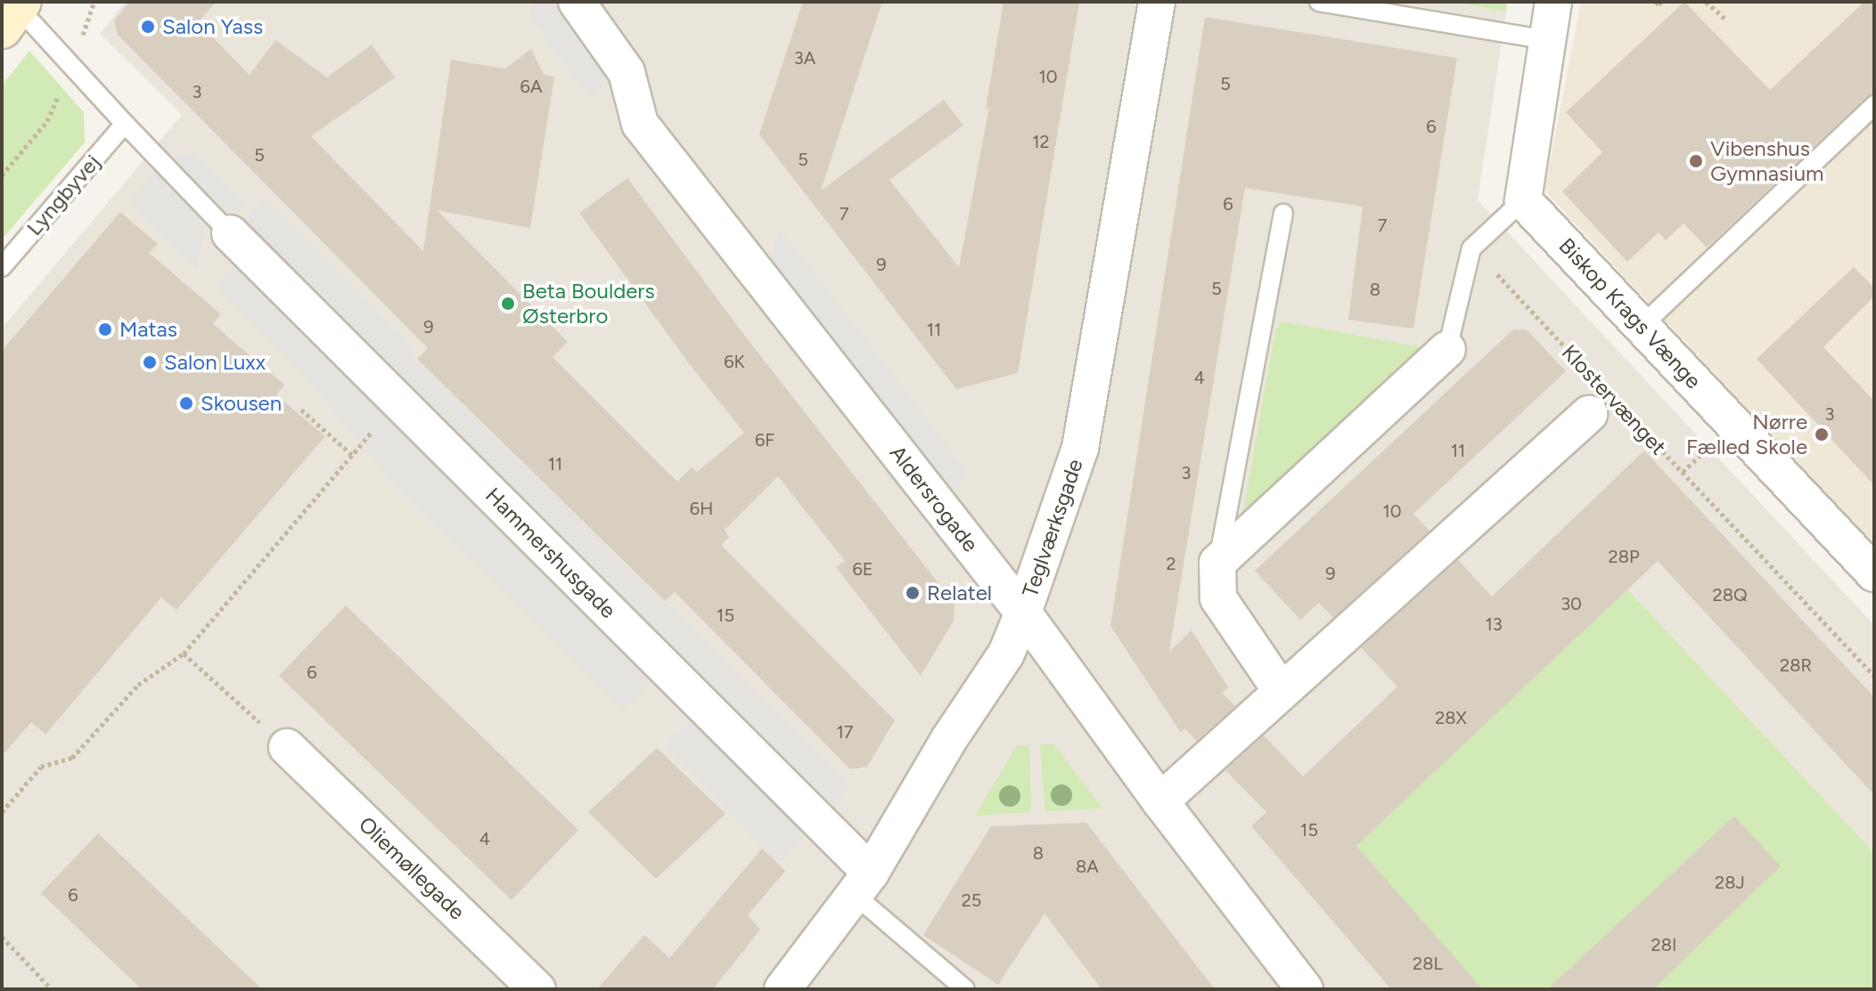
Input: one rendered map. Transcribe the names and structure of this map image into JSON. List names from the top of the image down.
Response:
{
  "streets": {
    "street": [
      "Biskop Krags Vænge",
      "Klostervænget",
      "Aldersrogade",
      "Teglværksgade",
      "Hammershusgade",
      "Oliemøllegade"
    ],
    "lane": ["Lyngbyvej"]
  },
  "crossings": [
    ["Klostervænget", "Aldersrogade"],
    ["Aldersrogade", "Teglværksgade"],
    ["Teglværksgade", "Hammershusgade"]
  ],
  "places": [
    "Salon Yass",
    "Vibenshus Gymnasium",
    "Beta Boulders Østerbro",
    "Matas",
    "Salon Luxx",
    "Skousen",
    "Nørre Fælled Skole",
    "Relatel"
  ],
  "house_numbers": [
    "3A",
    "10",
    "5",
    "6A",
    "3",
    "6",
    "12",
    "5",
    "5",
    "6",
    "7",
    "7",
    "9",
    "5",
    "8",
    "9",
    "11",
    "6K",
    "4",
    "3",
    "6F",
    "11",
    "11",
    "3",
    "6H",
    "10",
    "28P",
    "2",
    "6E",
    "9",
    "28Q",
    "30",
    "15",
    "13",
    "28R",
    "6",
    "28X",
    "17",
    "15",
    "4",
    "8",
    "8A",
    "28J",
    "6",
    "25",
    "28I",
    "28L"
  ]
}
